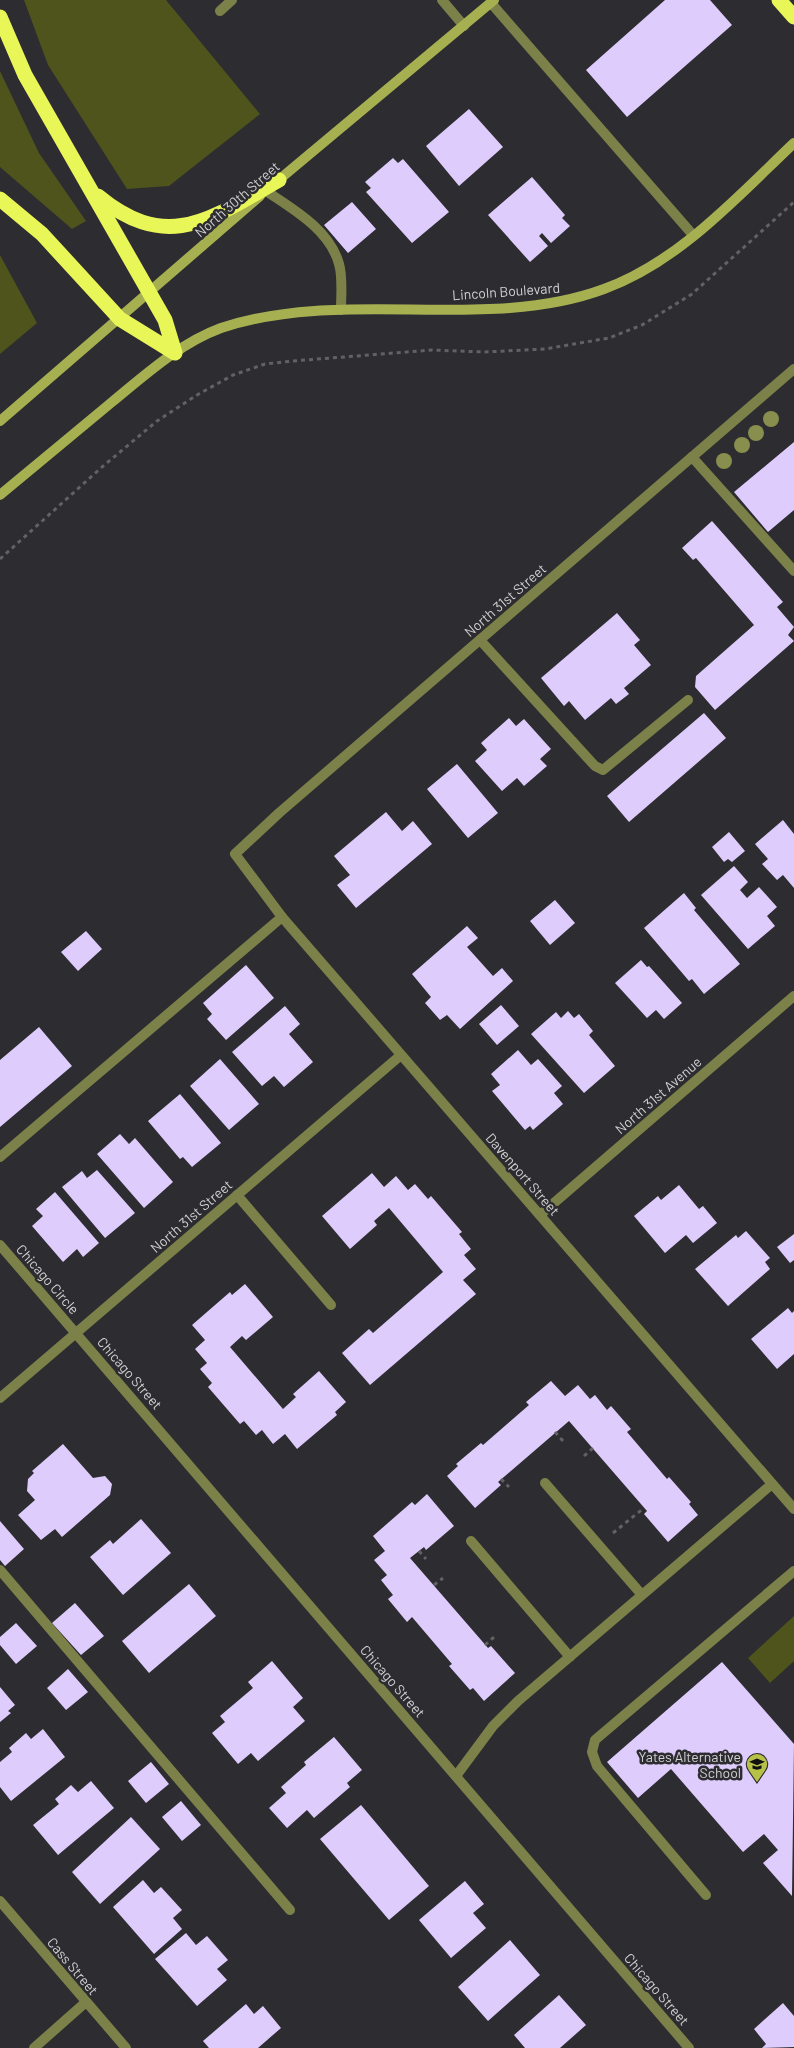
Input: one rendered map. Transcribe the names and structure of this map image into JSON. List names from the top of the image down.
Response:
{
  "streets": {
    "main road": ["North 30th Street", "Lincoln Boulevard"],
    "street": [
      "North 31st Street",
      "North 31st Avenue",
      "Davenport Street",
      "Chicago Circle",
      "Chicago Street",
      "Cass Street"
    ]
  },
  "crossings": [
    ["North 31st Street", "Davenport Street"],
    ["North 31st Street", "Chicago Circle"],
    ["North 31st Street", "Chicago Street"],
    ["North 31st Avenue", "Davenport Street"],
    ["Chicago Circle", "Chicago Street"]
  ],
  "places": {
    "school or university": ["Yates Alternative School"]
  }
}
